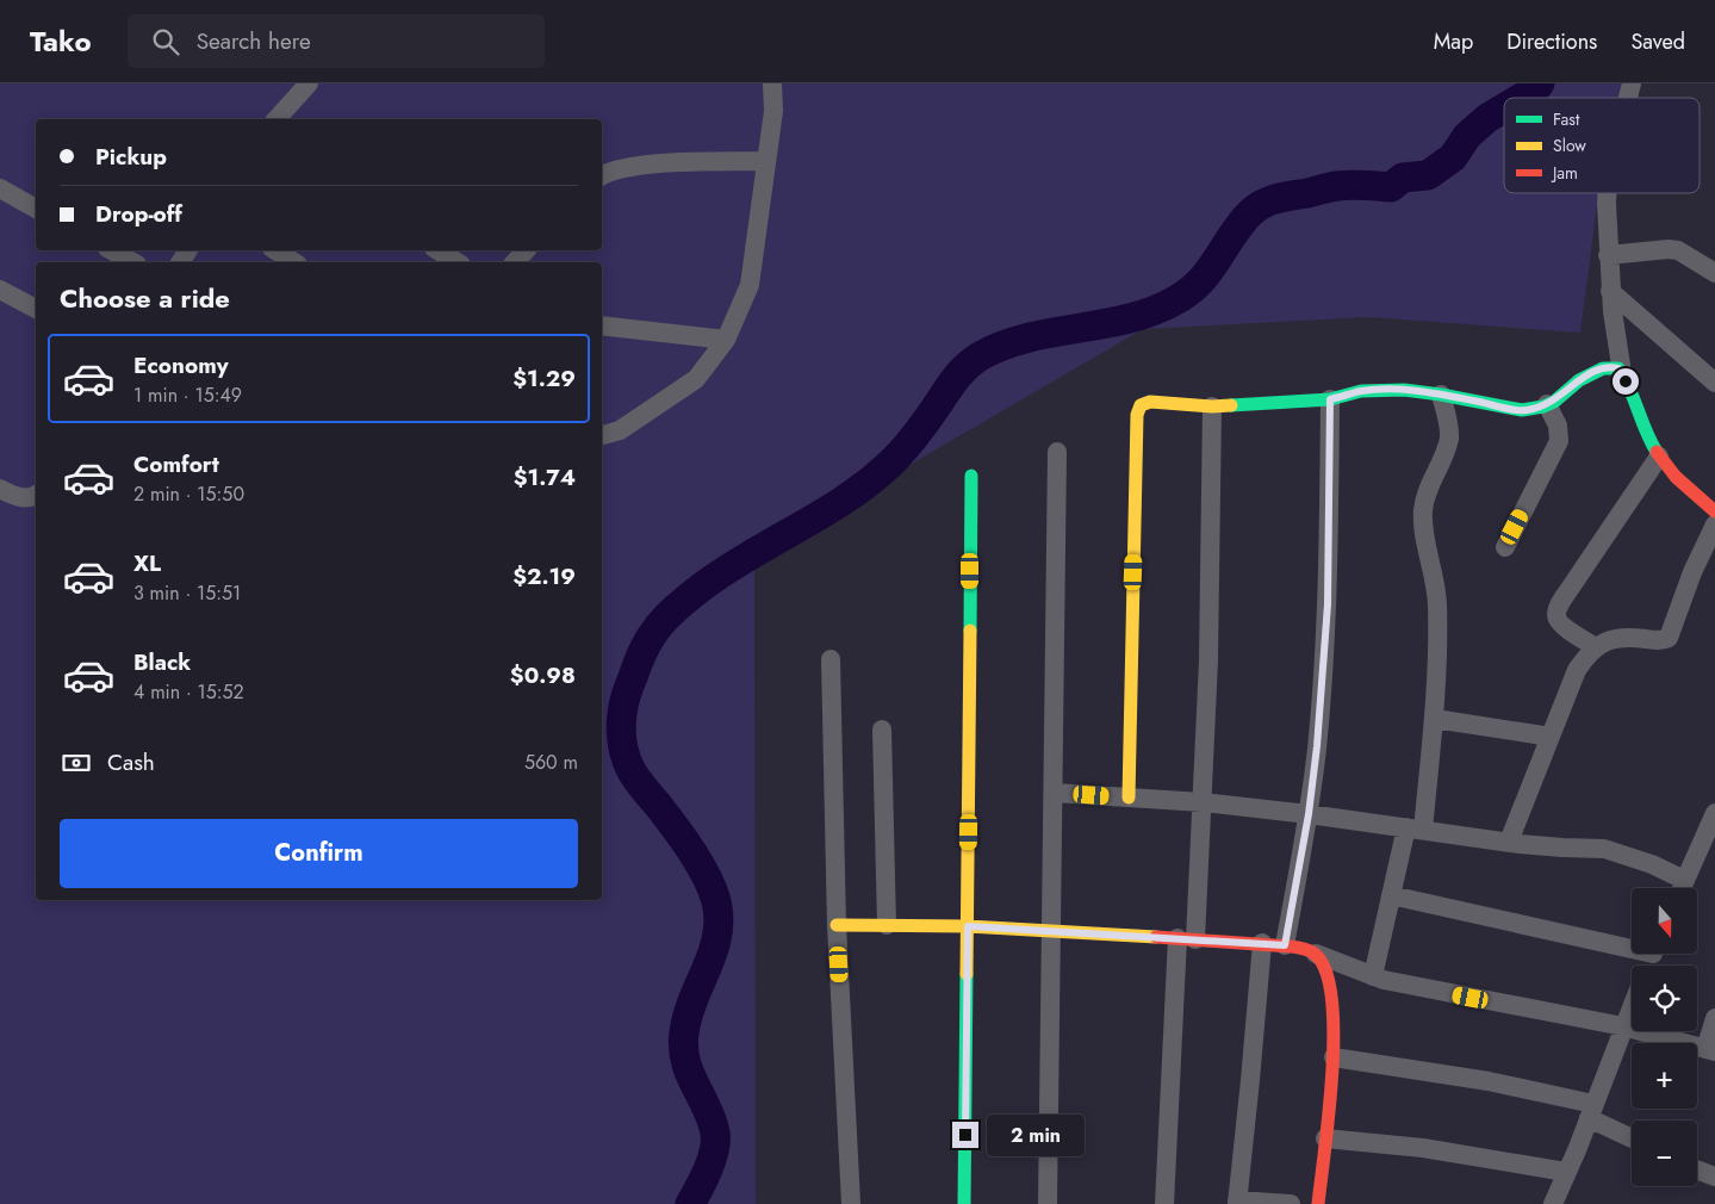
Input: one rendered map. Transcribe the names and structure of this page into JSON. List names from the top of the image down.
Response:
{
  "legend": ["Fast", "Slow", "Jam"],
  "north": "bottom",
  "page": {
    "header": "Tako",
    "search": "Search here",
    "nav": ["Map", "Directions", "Saved"],
    "banner": ["Pickup", "Drop-off"],
    "heading": "Choose a ride",
    "list": [
      {
        "name": "Economy",
        "note": "1 min · 15:49",
        "value": "$1.29"
      },
      {
        "name": "Comfort",
        "note": "2 min · 15:50",
        "value": "$1.74"
      },
      {
        "name": "XL",
        "note": "3 min · 15:51",
        "value": "$2.19"
      },
      {
        "name": "Black",
        "note": "4 min · 15:52",
        "value": "$0.98"
      }
    ],
    "pay": ["Cash", "560 m"],
    "buttons": "Confirm",
    "map_buttons": ["+", "−"],
    "bubble": "2 min"
  }
}
